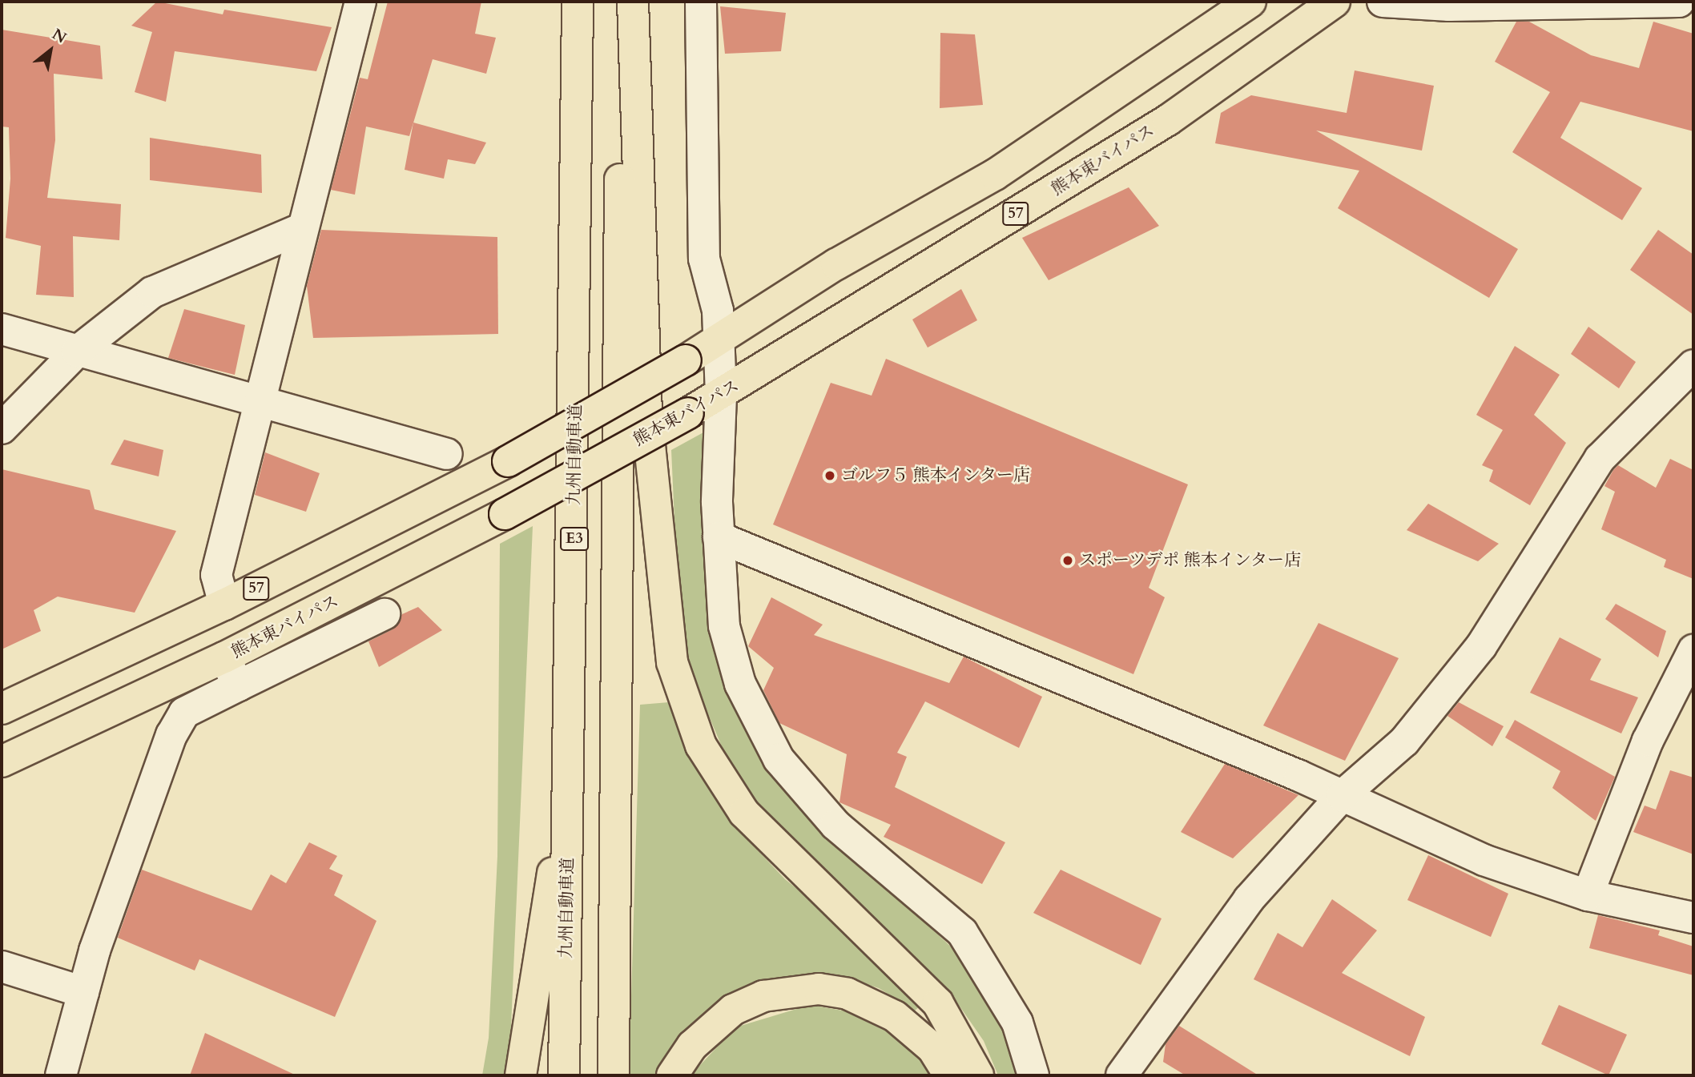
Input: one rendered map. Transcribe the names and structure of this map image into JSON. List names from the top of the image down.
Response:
{
  "streets": {
    "highway": [
      "熊本東バイパス",
      "57",
      "九州自動車道",
      "E3"
    ]
  },
  "places": ["ゴルフ５ 熊本インター店", "スポーツデポ 熊本インター店"],
  "north": "top right"
}
